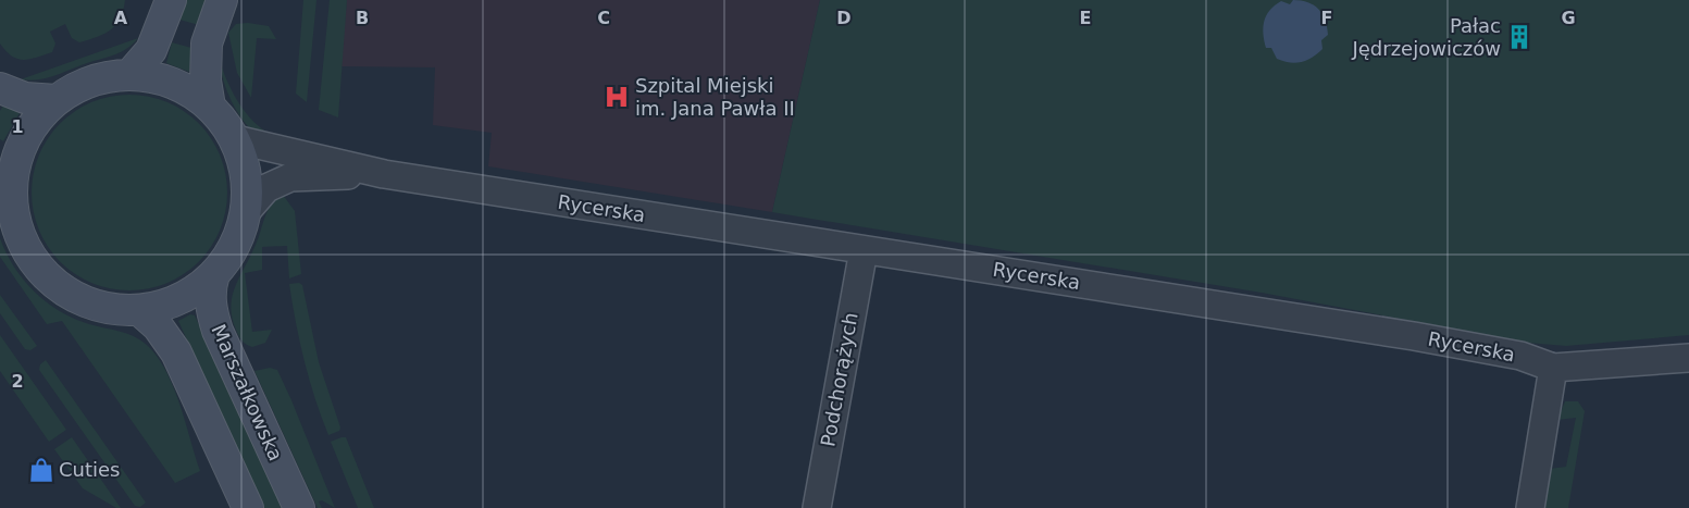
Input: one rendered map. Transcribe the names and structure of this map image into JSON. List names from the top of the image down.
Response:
{
  "streets": {
    "main road": ["Marszałkowska"],
    "street": ["Rycerska", "Podchorążych"]
  },
  "crossings": [
    ["Rycerska", "Podchorążych"]
  ],
  "places": {
    "building": ["Pałac Jędrzejowiczów"],
    "hospital": ["Szpital Miejski im. Jana Pawła II"],
    "shop": ["Cuties"]
  },
  "grid": {
    "columns": [
      "A",
      "B",
      "C",
      "D",
      "E",
      "F",
      "G"
    ],
    "rows": ["1", "2"]
  }
}
